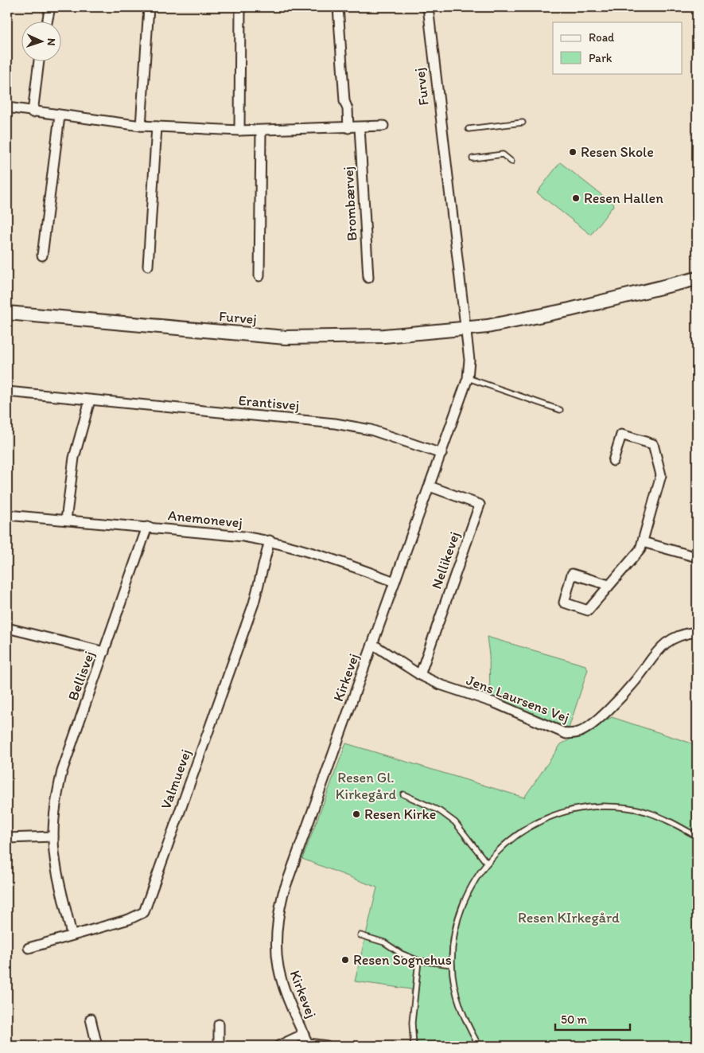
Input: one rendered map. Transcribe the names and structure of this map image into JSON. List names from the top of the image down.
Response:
{
  "streets": {
    "main road": ["Furvej"],
    "street": [
      "Brombærvej",
      "Erantisvej",
      "Anemonevej",
      "Nellikevej",
      "Bellisvej",
      "Kirkevej",
      "Jens Laursens Vej",
      "Valmuevej"
    ]
  },
  "crossings": [
    ["Furvej", "Kirkevej"],
    ["Erantisvej", "Kirkevej"],
    ["Anemonevej", "Bellisvej"],
    ["Anemonevej", "Kirkevej"],
    ["Anemonevej", "Valmuevej"],
    ["Nellikevej", "Kirkevej"],
    ["Nellikevej", "Jens Laursens Vej"],
    ["Bellisvej", "Valmuevej"],
    ["Kirkevej", "Jens Laursens Vej"]
  ],
  "parks": ["Resen Gl. Kirkegård", "Resen KIrkegård"],
  "places": [
    "Resen Skole",
    "Resen Hallen",
    "Resen Kirke",
    "Resen Sognehus"
  ],
  "legend": ["Road", "Park"],
  "scale_bar": "50 m",
  "north": "right"
}
